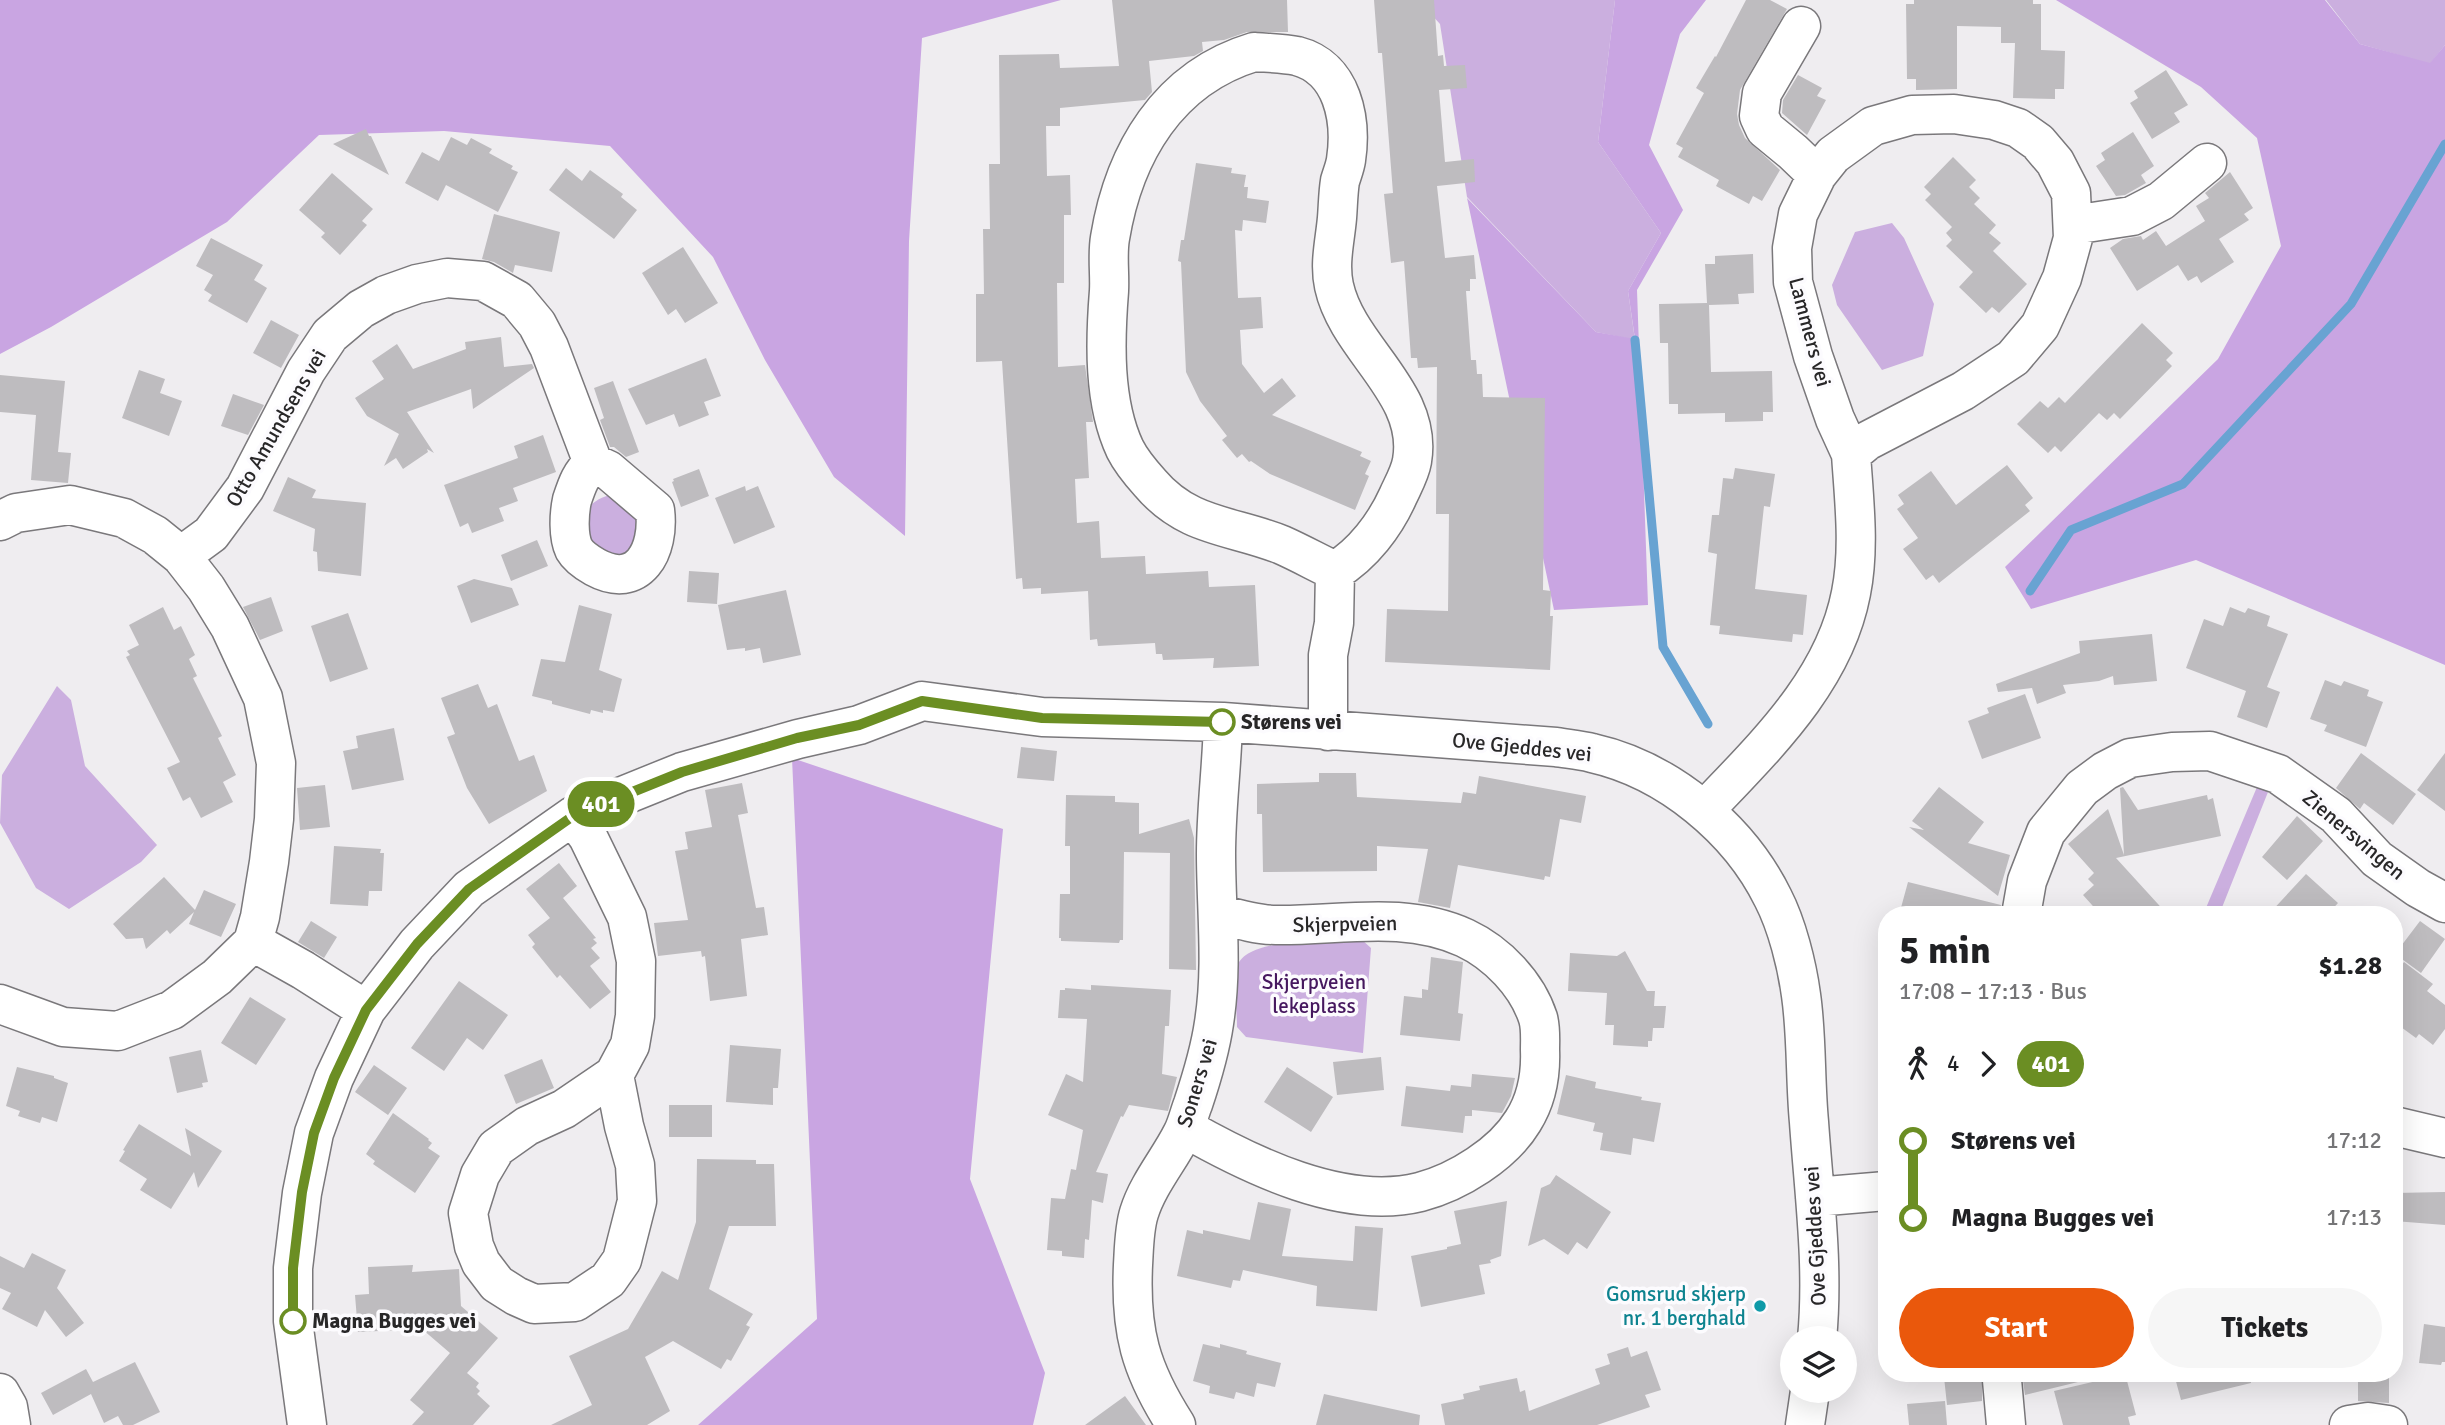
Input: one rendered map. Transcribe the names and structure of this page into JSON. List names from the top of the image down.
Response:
{
  "streets": {
    "street": [
      "Lammers vei",
      "Otto Amundsens vei",
      "Ove Gjeddes vei",
      "Zienersvingen",
      "Skjerpveien",
      "Soners vei"
    ]
  },
  "crossings": [
    ["Lammers vei", "Ove Gjeddes vei"],
    ["Ove Gjeddes vei", "Soners vei"],
    ["Skjerpveien", "Soners vei"]
  ],
  "parks": ["Skjerpveien lekeplass"],
  "places": ["Størens vei", "Gomsrud skjerp nr. 1 berghald", "Magna Bugges vei"],
  "lines": ["bus line 401"],
  "page": {
    "on_map": "401",
    "heading": ["5 min", "17:08 – 17:13 · Bus", "$1.28"],
    "legs": ["4", "401"],
    "list": [
      {
        "name": "Størens vei",
        "value": "17:12"
      },
      {
        "name": "Magna Bugges vei",
        "value": "17:13"
      }
    ],
    "buttons": ["Start", "Tickets"]
  }
}
